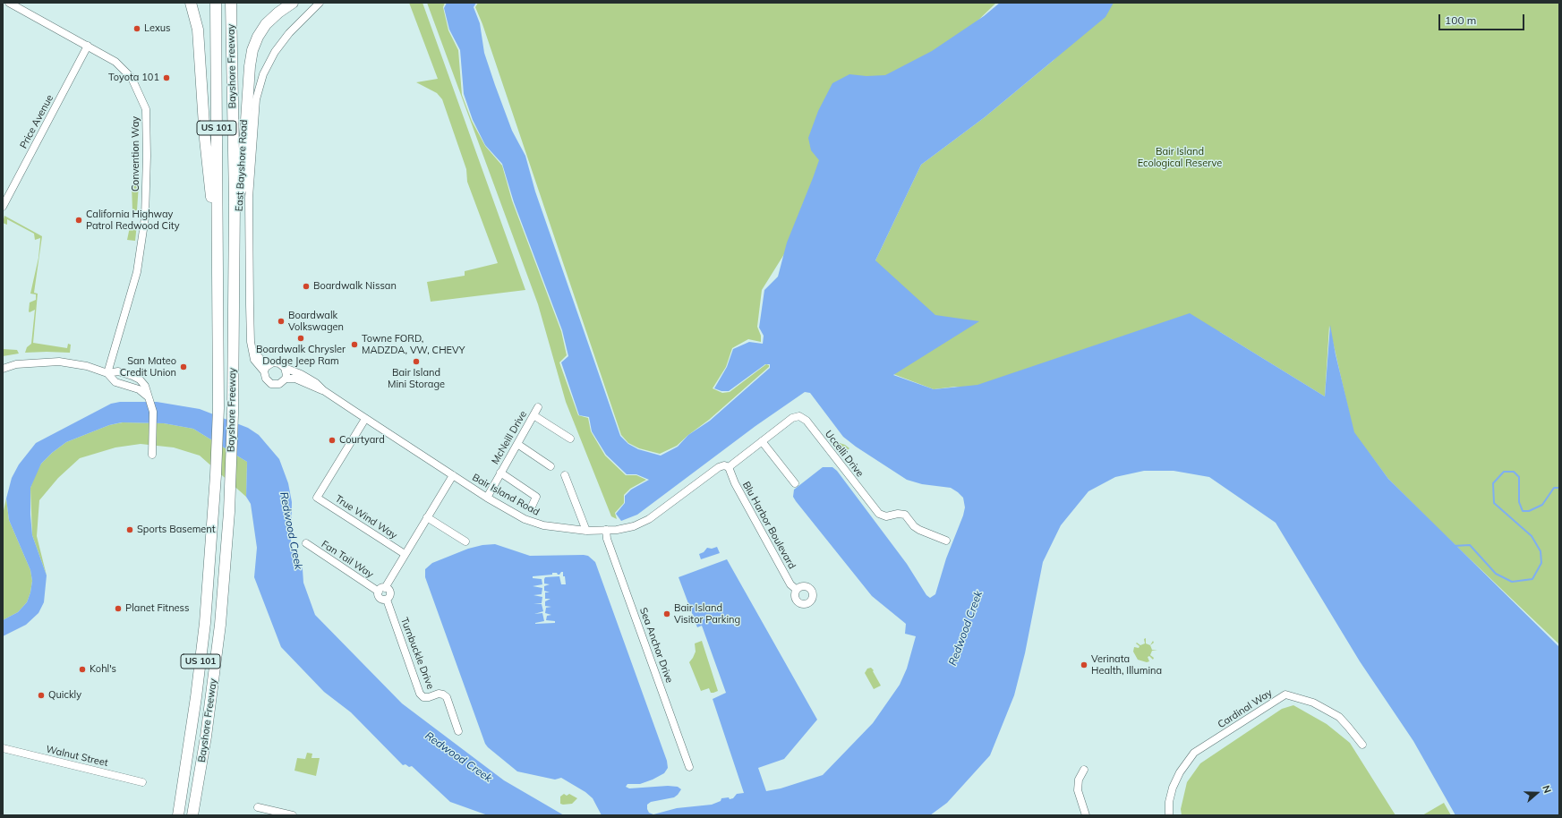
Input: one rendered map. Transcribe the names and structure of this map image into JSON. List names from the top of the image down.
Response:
{
  "streets": {
    "highway": ["Bayshore Freeway", "US 101"],
    "street": [
      "Price Avenue",
      "Convention Way",
      "East Bayshore Road",
      "McNeill Drive",
      "Uccelli Drive",
      "Bair Island Road",
      "True Wind Way",
      "Blu Harbor Boulevard",
      "Fan Tail Way",
      "Sea Anchor Drive",
      "Turnbuckle Drive",
      "Cardinal Way",
      "Walnut Street"
    ]
  },
  "crossings": [
    ["Price Avenue", "Convention Way"],
    ["East Bayshore Road", "Bair Island Road"],
    ["McNeill Drive", "Bair Island Road"],
    ["Uccelli Drive", "Bair Island Road"],
    ["Uccelli Drive", "Blu Harbor Boulevard"],
    ["Bair Island Road", "True Wind Way"],
    ["Bair Island Road", "Blu Harbor Boulevard"],
    ["Bair Island Road", "Sea Anchor Drive"],
    ["Fan Tail Way", "Turnbuckle Drive"]
  ],
  "water": ["Redwood Creek"],
  "parks": ["Bair Island Ecological Reserve"],
  "places": [
    "Lexus",
    "Toyota 101",
    "California Highway Patrol Redwood City",
    "Boardwalk Nissan",
    "Boardwalk Volkswagen",
    "Boardwalk Chrysler Dodge Jeep Ram",
    "Towne FORD, MADZDA, VW, CHEVY",
    "Bair Island Mini Storage",
    "San Mateo Credit Union",
    "Courtyard",
    "Sports Basement",
    "Planet Fitness",
    "Bair Island Visitor Parking",
    "Verinata Health, Illumina",
    "Kohl's",
    "Quickly"
  ],
  "scale_bar": "100 m",
  "north": "right"
}
